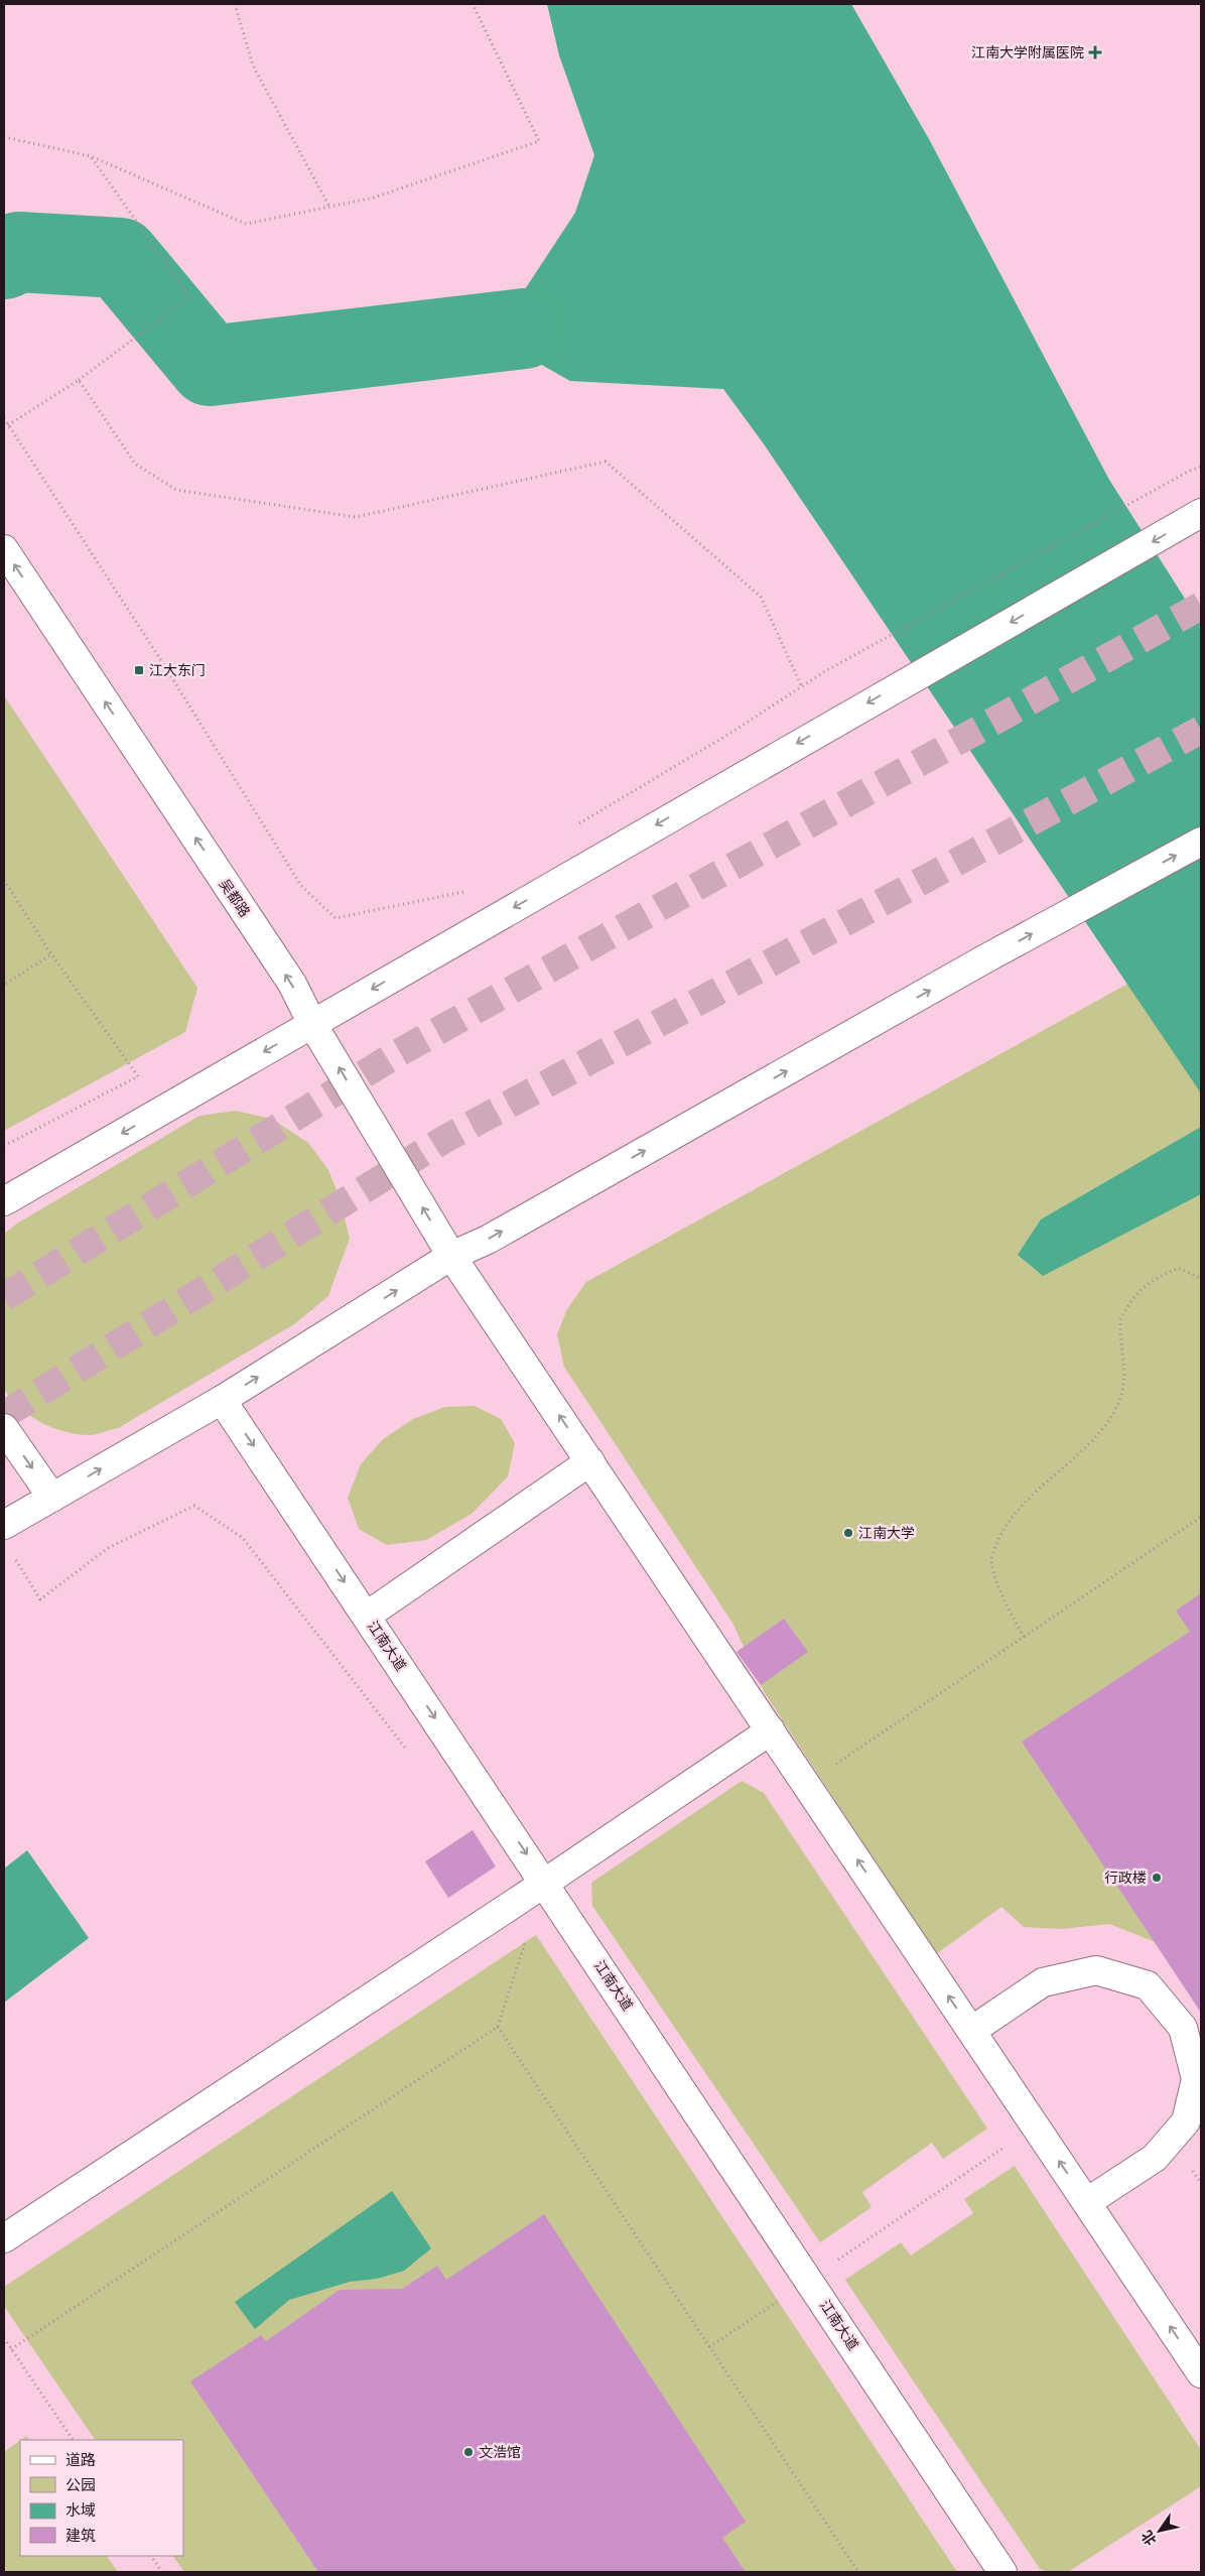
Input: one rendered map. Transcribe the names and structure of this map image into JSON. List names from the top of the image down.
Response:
{
  "streets": {
    "main road": ["吴都路", "江南大道"]
  },
  "one_way": ["吴都路", "江南大道"],
  "places": {
    "health": ["江南大学附属医院"],
    "transit": ["江大东门"],
    "other": ["江南大学", "行政楼", "文浩馆"]
  },
  "legend": [
    "道路",
    "公园",
    "水域",
    "建筑"
  ],
  "north": "bottom left"
}
